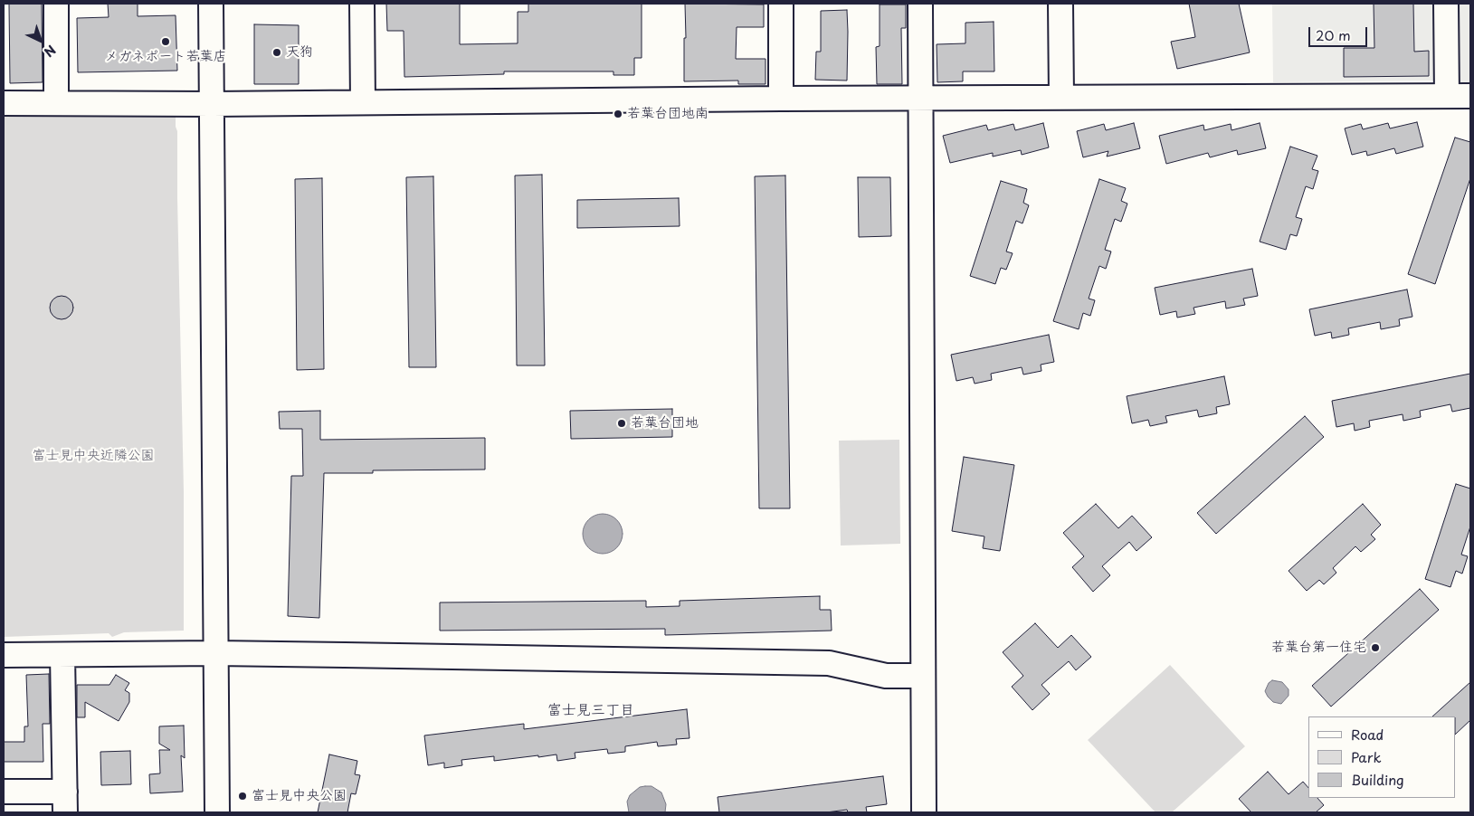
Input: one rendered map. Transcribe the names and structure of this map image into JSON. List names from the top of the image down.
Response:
{
  "districts": ["富士見三丁目"],
  "parks": ["富士見中央近隣公園"],
  "places": [
    "メガネポート若葉店",
    "天狗",
    "若葉台団地南",
    "若葉台団地",
    "若葉台第一住宅",
    "富士見中央公園"
  ],
  "legend": ["Road", "Park", "Building"],
  "scale_bar": "20 m",
  "north": "bottom right"
}
